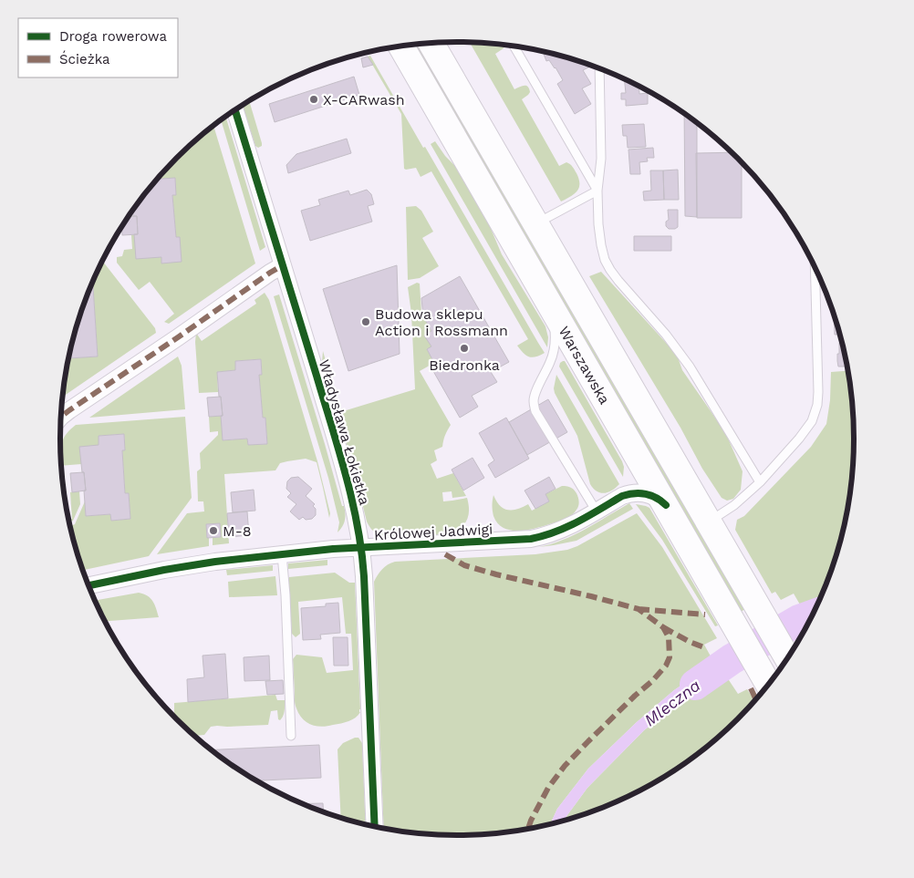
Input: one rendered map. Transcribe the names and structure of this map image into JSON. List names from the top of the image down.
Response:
{
  "streets": {
    "main road": ["Warszawska"],
    "street": ["Władysława Łokietka", "Królowej Jadwigi"]
  },
  "crossings": [
    ["Warszawska", "Królowej Jadwigi"],
    ["Władysława Łokietka", "Królowej Jadwigi"]
  ],
  "water": ["Mleczna"],
  "places": [
    "X-CARwash",
    "Budowa sklepu Action i Rossmann",
    "Biedronka",
    "M-8"
  ],
  "legend": ["Droga rowerowa", "Ścieżka"]
}
